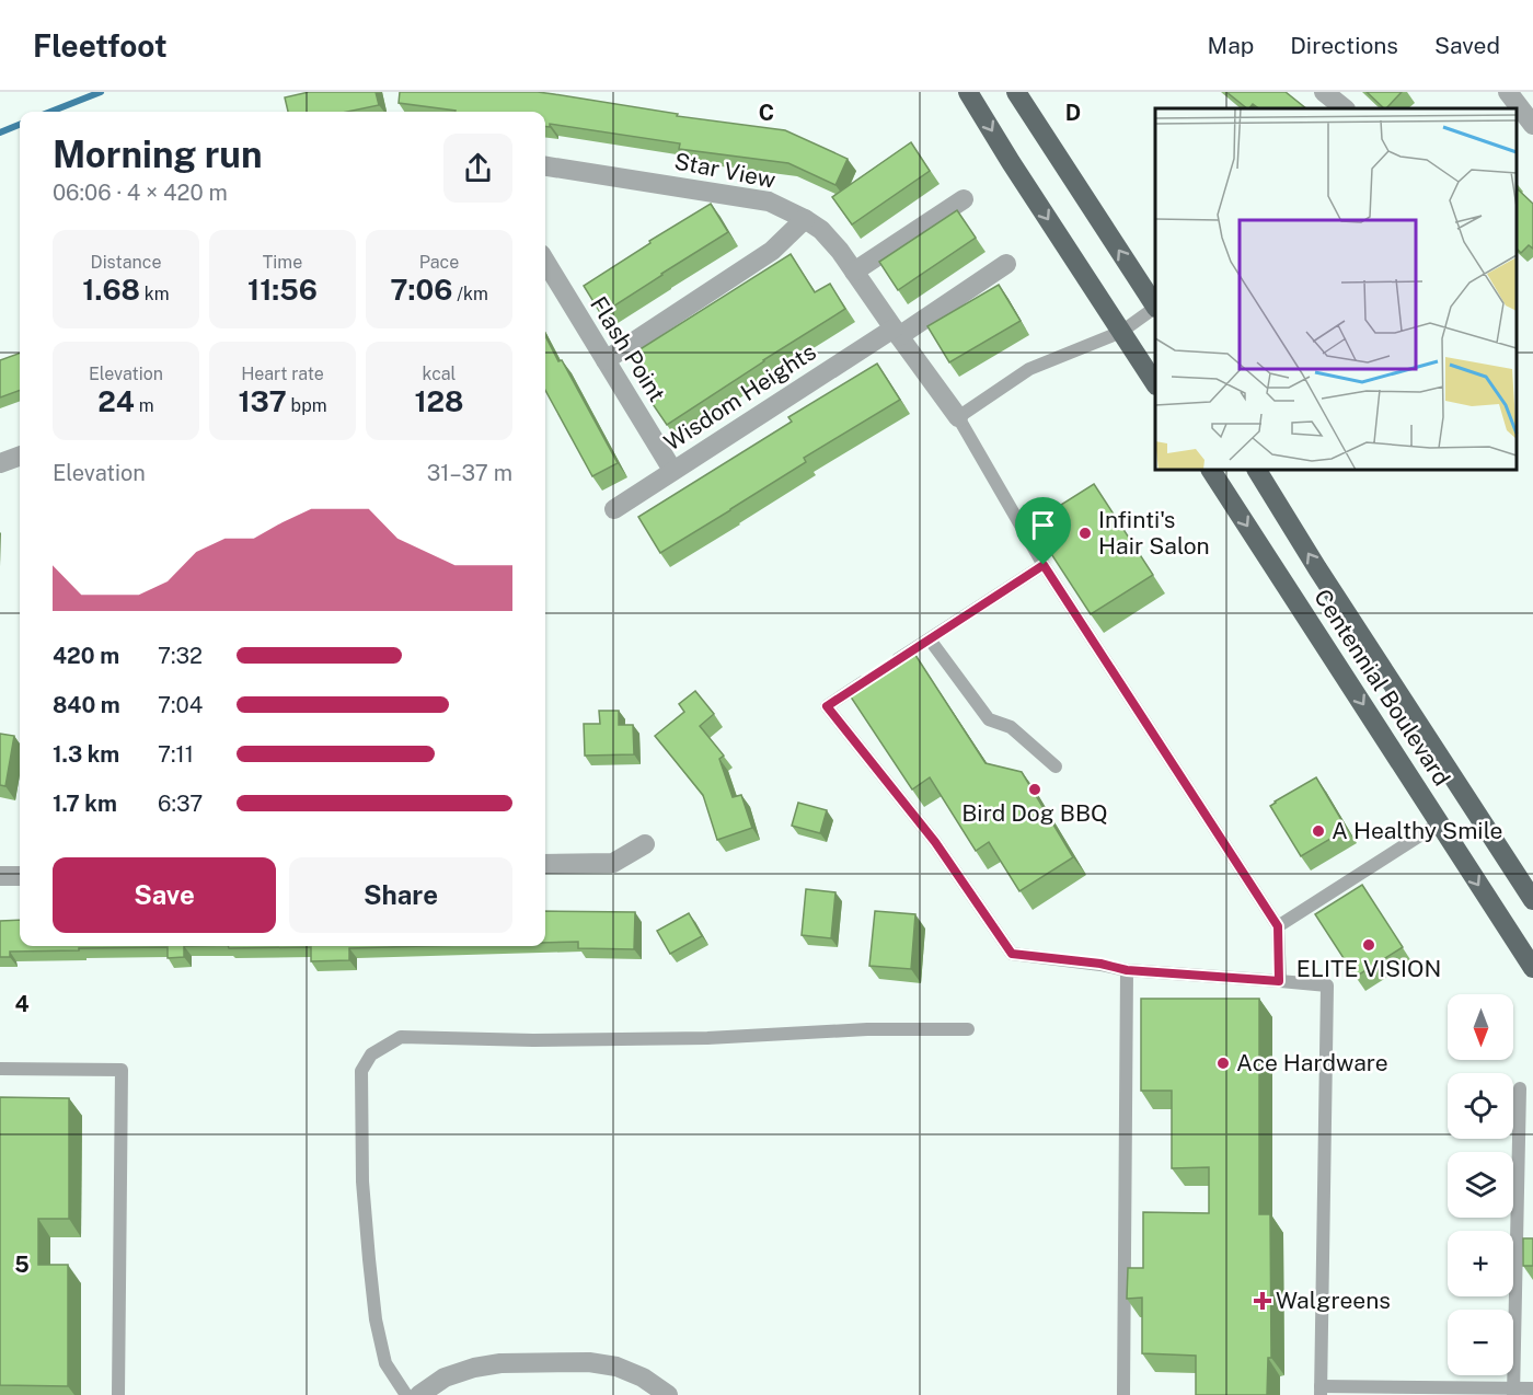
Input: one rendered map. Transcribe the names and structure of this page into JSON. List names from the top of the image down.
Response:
{
  "streets": {
    "main road": ["Centennial Boulevard"],
    "street": ["Star View", "Flash Point", "Wisdom Heights"]
  },
  "crossings": [
    ["Star View", "Wisdom Heights"],
    ["Flash Point", "Wisdom Heights"]
  ],
  "places": {
    "other": [
      "Infinti's Hair Salon",
      "Bird Dog BBQ",
      "A Healthy Smile",
      "ELITE VISION",
      "Ace Hardware"
    ],
    "health": ["Walgreens"]
  },
  "north": "bottom",
  "page": {
    "header": "Fleetfoot",
    "nav": ["Map", "Directions", "Saved"],
    "heading": ["Morning run", "06:06 · 4 × 420 m"],
    "stats": [
      ["Distance", "1.68 km"],
      ["Time", "11:56"],
      ["Pace", "7:06 /km"],
      ["Elevation", "24 m"],
      ["Heart rate", "137 bpm"],
      ["kcal", "128"]
    ],
    "chart": ["Elevation", "31–37 m"],
    "list": [
      {
        "name": "420 m",
        "note": "7:32"
      },
      {
        "name": "840 m",
        "note": "7:04"
      },
      {
        "name": "1.3 km",
        "note": "7:11"
      },
      {
        "name": "1.7 km",
        "note": "6:37"
      }
    ],
    "buttons": ["Save", "Share"],
    "map_buttons": ["+", "−"]
  },
  "grid": {
    "columns": ["C", "D"],
    "rows": ["4", "5"]
  }
}
